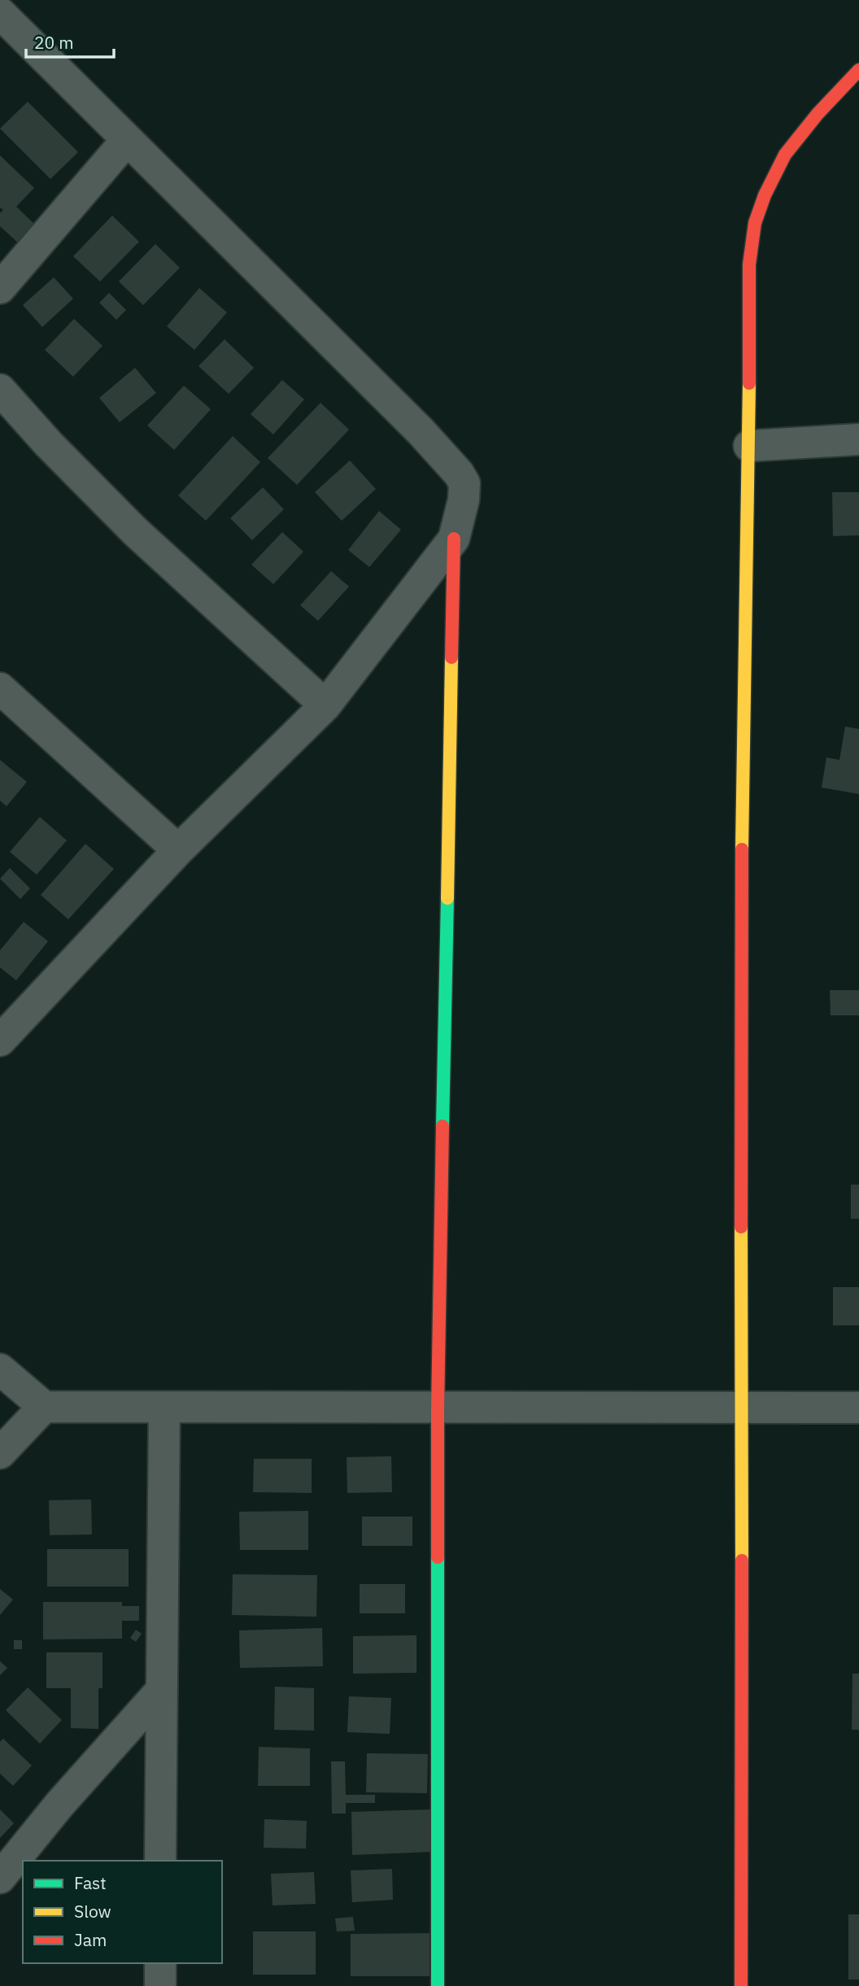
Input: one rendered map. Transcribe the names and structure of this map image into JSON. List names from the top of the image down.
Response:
{
  "legend": ["Fast", "Slow", "Jam"],
  "scale_bar": "20 m"
}
